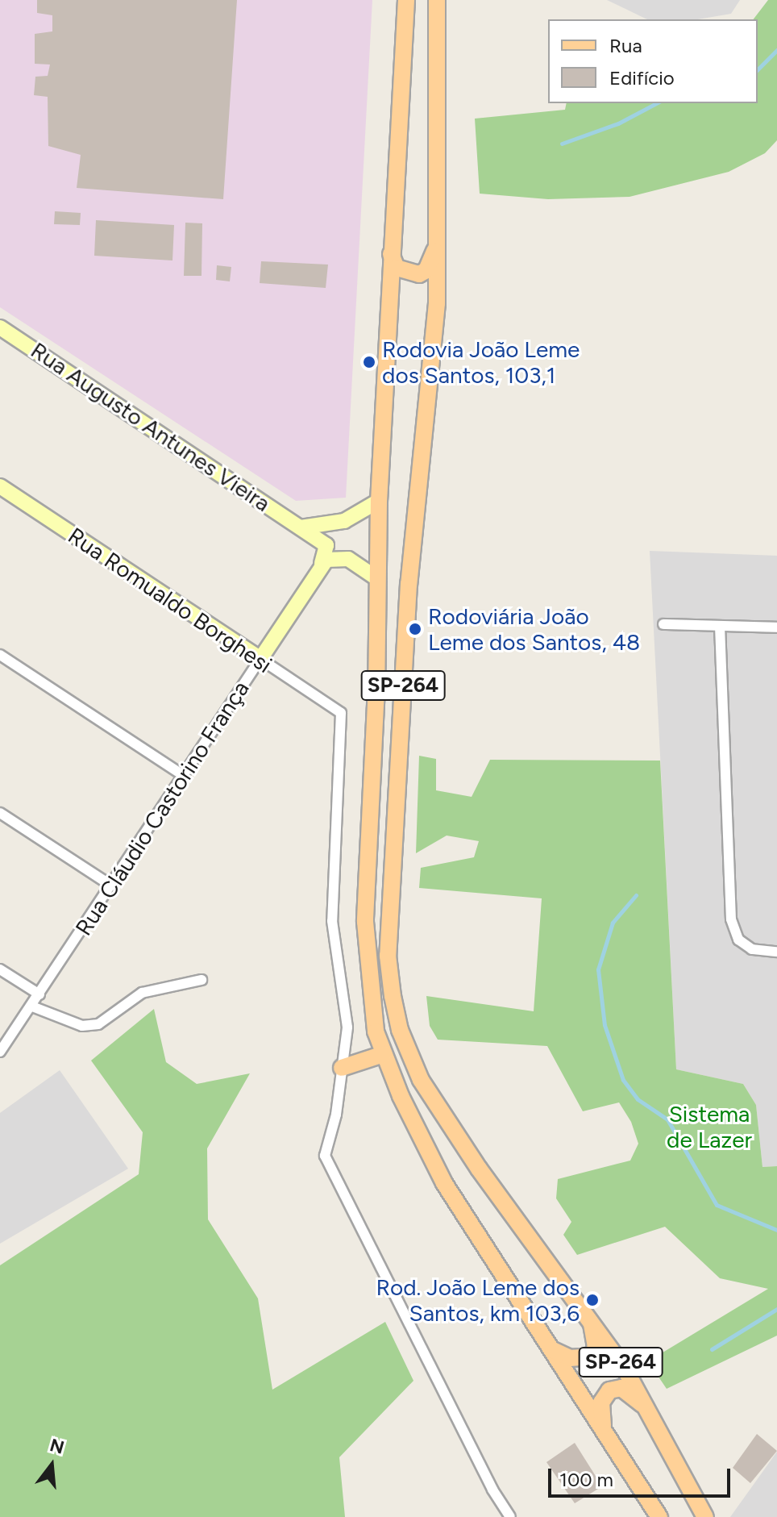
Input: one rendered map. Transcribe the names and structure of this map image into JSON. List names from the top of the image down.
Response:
{
  "streets": {
    "main road": ["SP-264"],
    "street": ["Rua Augusto Antunes Vieira", "Rua Romualdo Borghesi", "Rua Cláudio Castorino França"]
  },
  "crossings": [
    ["Rua Augusto Antunes Vieira", "Rua Cláudio Castorino França"],
    ["Rua Romualdo Borghesi", "Rua Cláudio Castorino França"]
  ],
  "parks": ["Sistema de Lazer"],
  "places": ["Rodovia João Leme dos Santos, 103,1", "Rodoviária João Leme dos Santos, 48", "Rod. João Leme dos Santos, km 103,6"],
  "legend": ["Rua", "Edifício"],
  "scale_bar": "100 m",
  "north": "top"
}
